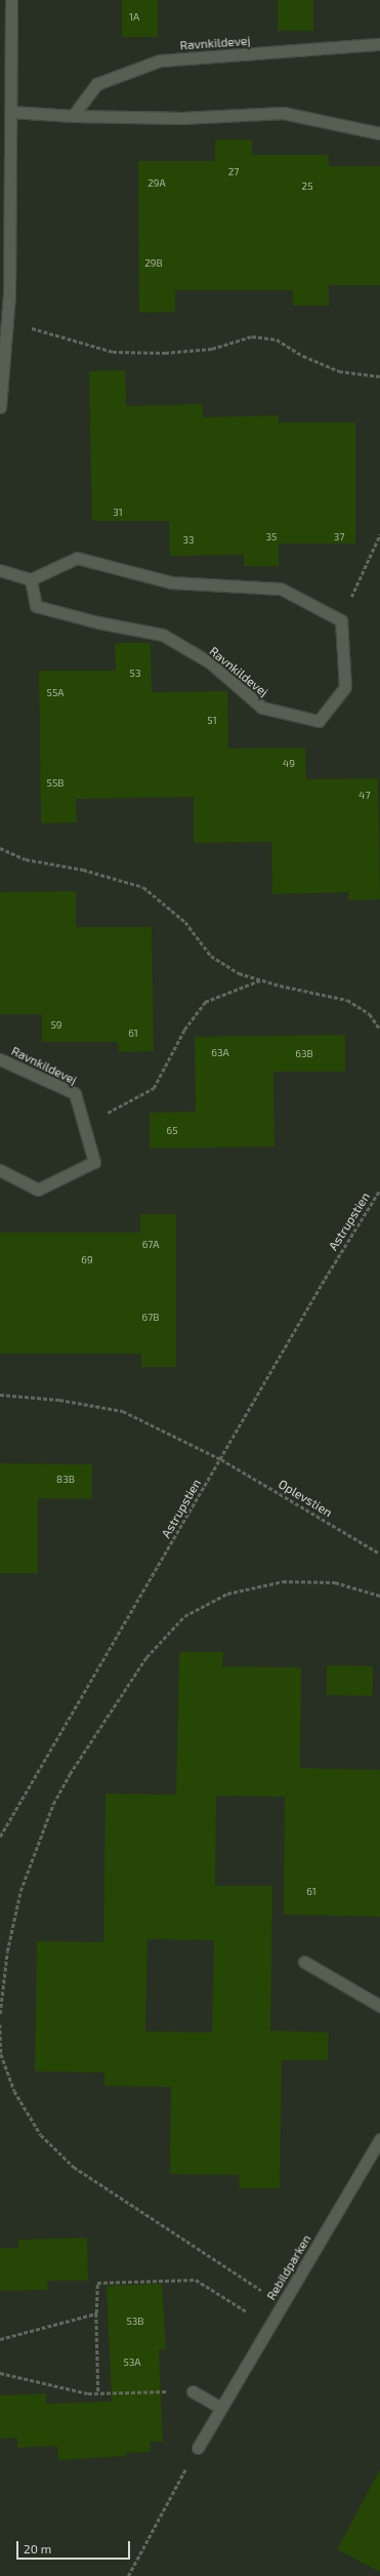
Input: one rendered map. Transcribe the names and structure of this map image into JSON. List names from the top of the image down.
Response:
{
  "streets": {
    "street": ["Ravnkildevej", "Rebildparken"],
    "path": ["Astrupstien", "Oplevstien"]
  },
  "crossings": [
    ["Astrupstien", "Oplevstien"]
  ],
  "house_numbers": [
    "1A",
    "27",
    "29A",
    "25",
    "29B",
    "31",
    "35",
    "37",
    "33",
    "53",
    "55A",
    "51",
    "49",
    "55B",
    "47",
    "59",
    "61",
    "63A",
    "63B",
    "65",
    "67A",
    "69",
    "67B",
    "83B",
    "61",
    "53B",
    "53A"
  ],
  "scale_bar": "20 m"
}
